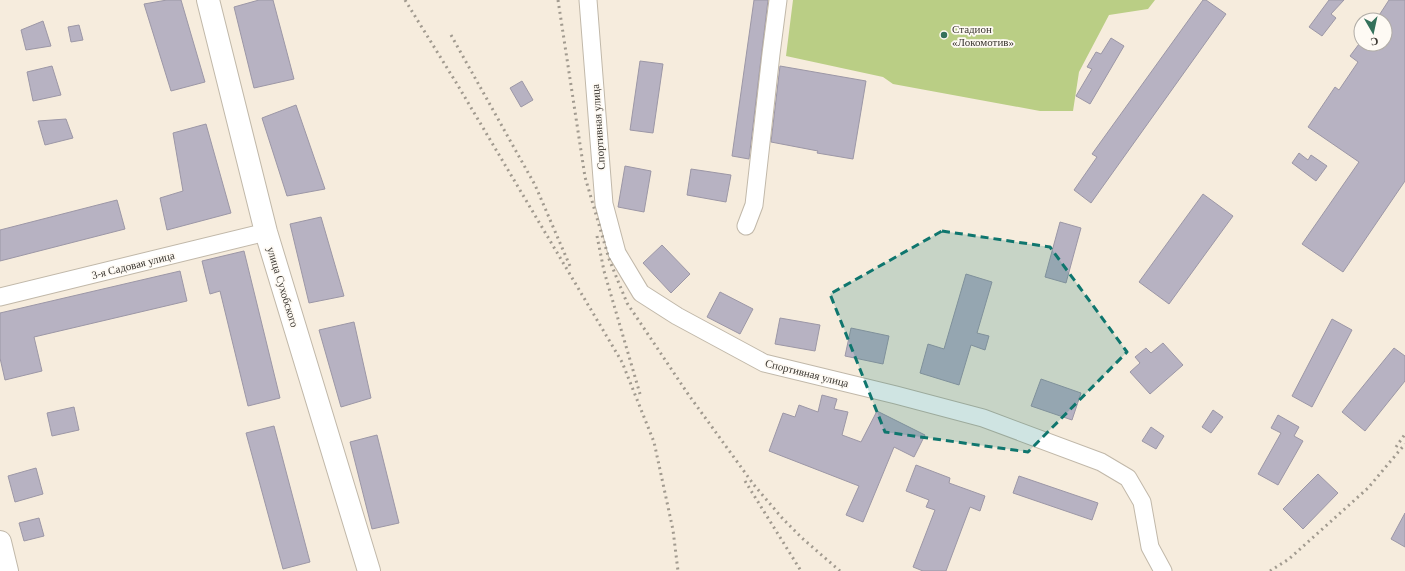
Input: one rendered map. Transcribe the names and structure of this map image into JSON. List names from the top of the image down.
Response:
{
  "streets": {
    "street": ["Спортивная улица", "3-я Садовая улица", "улица Сухобского"]
  },
  "crossings": [
    ["3-я Садовая улица", "улица Сухобского"]
  ],
  "places": ["Стадион «Локомотив»"],
  "north": "bottom"
}
